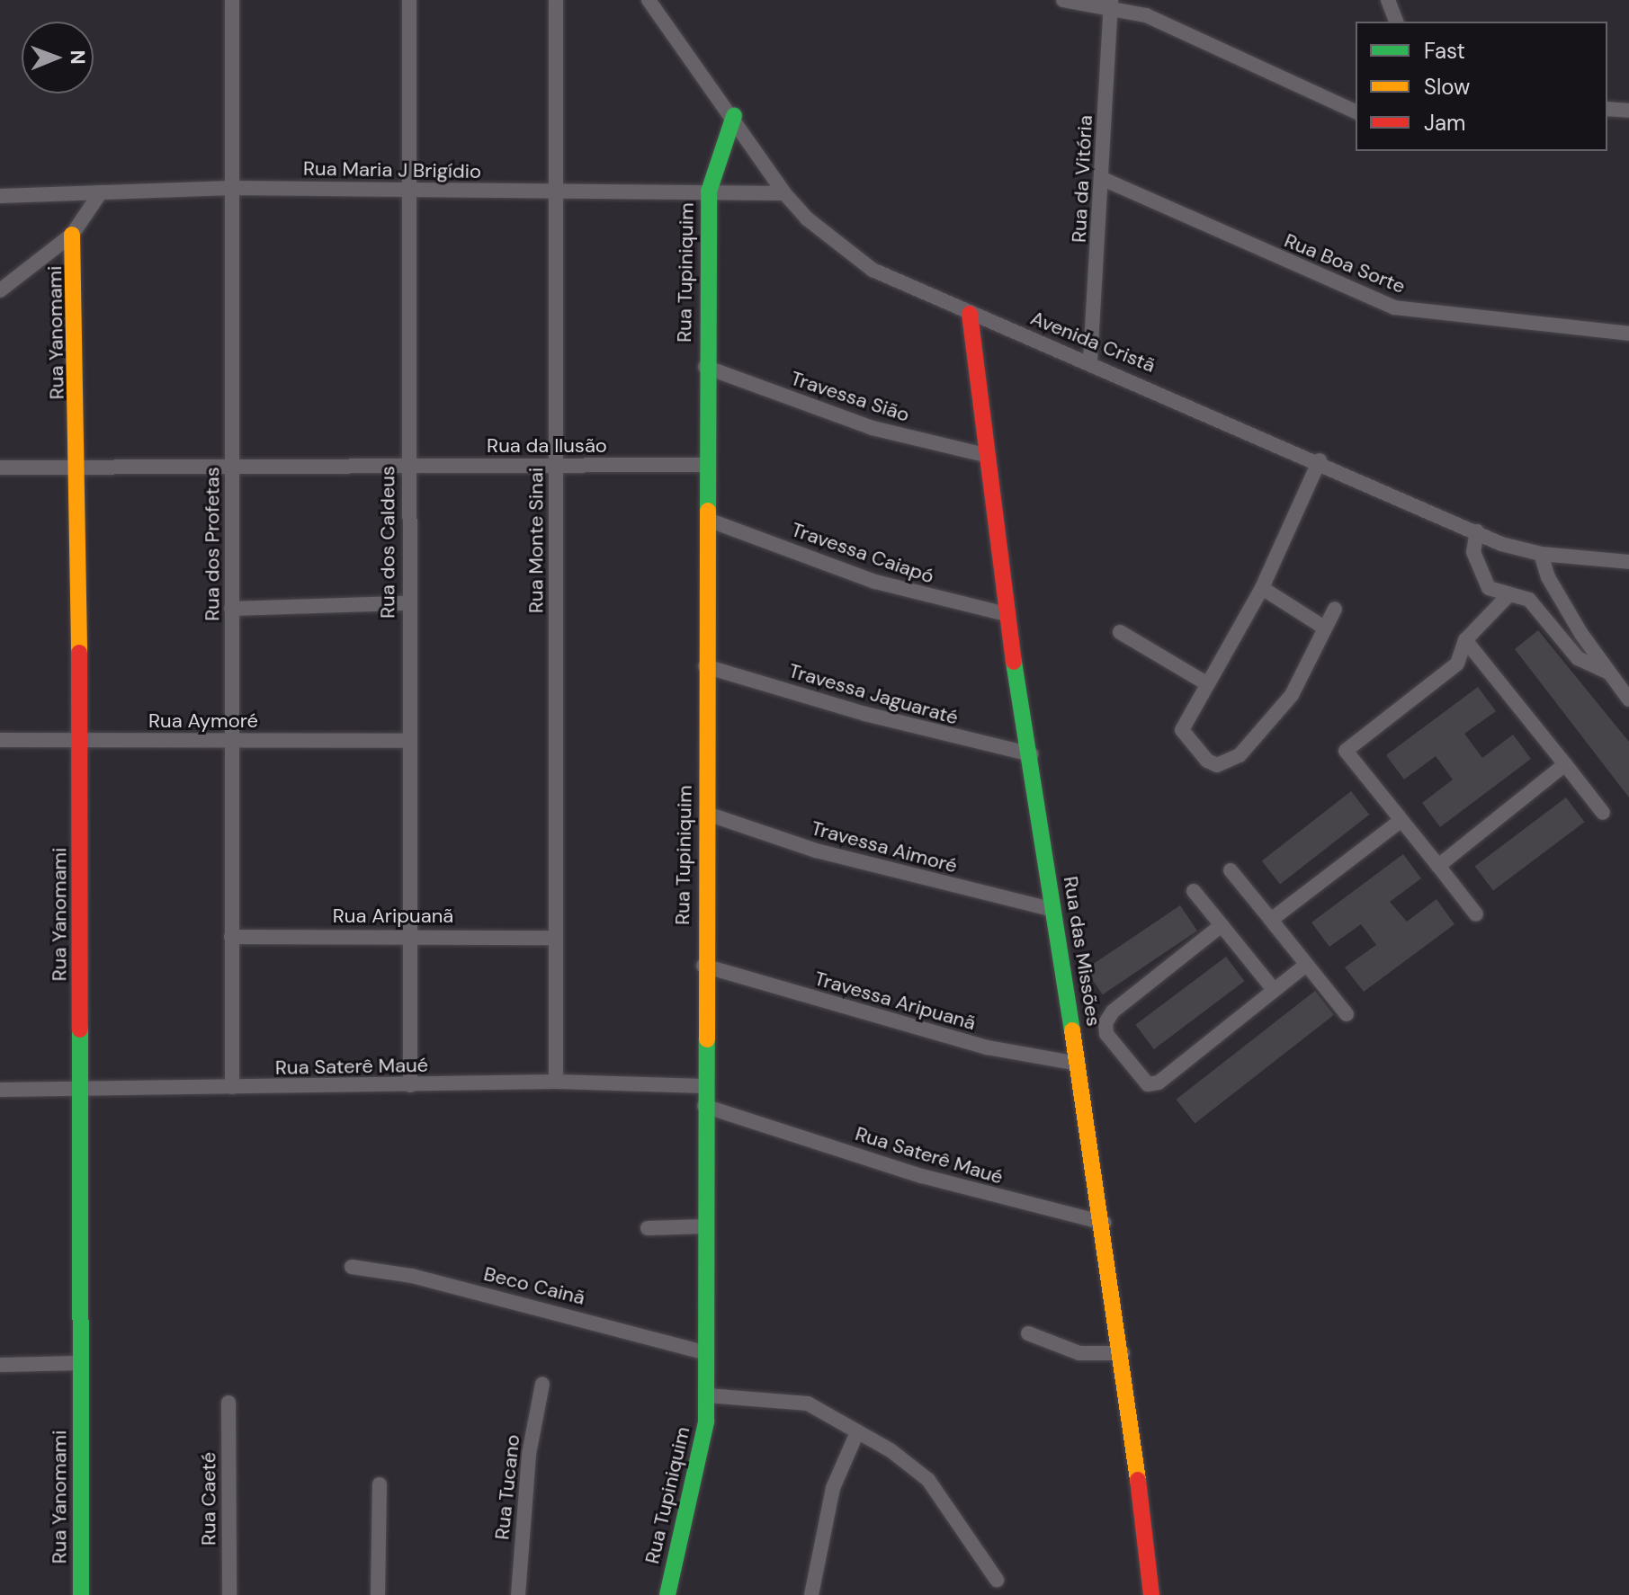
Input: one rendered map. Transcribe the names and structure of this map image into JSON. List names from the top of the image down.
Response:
{
  "streets": {
    "street": [
      "Rua Maria J Brigídio",
      "Rua da Vitória",
      "Rua Boa Sorte",
      "Rua Tupiniquim",
      "Rua Yanomami",
      "Avenida Cristã",
      "Travessa Sião",
      "Rua da Ilusão",
      "Rua Monte Sinai",
      "Rua dos Caldeus",
      "Rua dos Profetas",
      "Travessa Caiapó",
      "Travessa Jaguaraté",
      "Rua Aymoré",
      "Travessa Aimoré",
      "Rua Aripuanã",
      "Rua das Missões",
      "Travessa Aripuanã",
      "Rua Saterê Maué",
      "Beco Cainã",
      "Rua Tucano",
      "Rua Caeté"
    ]
  },
  "crossings": [
    ["Rua Maria J Brigídio", "Rua Tupiniquim"],
    ["Rua Maria J Brigídio", "Avenida Cristã"],
    ["Rua Maria J Brigídio", "Rua Monte Sinai"],
    ["Rua Maria J Brigídio", "Rua dos Caldeus"],
    ["Rua Maria J Brigídio", "Rua dos Profetas"],
    ["Rua da Vitória", "Rua Boa Sorte"],
    ["Rua da Vitória", "Avenida Cristã"],
    ["Rua Tupiniquim", "Avenida Cristã"],
    ["Rua Tupiniquim", "Travessa Sião"],
    ["Rua Tupiniquim", "Rua da Ilusão"],
    ["Rua Tupiniquim", "Travessa Caiapó"],
    ["Rua Tupiniquim", "Travessa Jaguaraté"],
    ["Rua Tupiniquim", "Travessa Aimoré"],
    ["Rua Tupiniquim", "Travessa Aripuanã"],
    ["Rua Tupiniquim", "Rua Saterê Maué"],
    ["Rua Tupiniquim", "Beco Cainã"],
    ["Rua Yanomami", "Rua da Ilusão"],
    ["Rua Yanomami", "Rua Aymoré"],
    ["Rua Yanomami", "Rua Saterê Maué"],
    ["Avenida Cristã", "Rua das Missões"],
    ["Travessa Sião", "Rua das Missões"],
    ["Rua da Ilusão", "Rua Monte Sinai"],
    ["Rua da Ilusão", "Rua dos Caldeus"],
    ["Rua da Ilusão", "Rua dos Profetas"],
    ["Rua Monte Sinai", "Rua Aripuanã"],
    ["Rua Monte Sinai", "Rua Saterê Maué"],
    ["Rua dos Caldeus", "Rua Aymoré"],
    ["Rua dos Caldeus", "Rua Aripuanã"],
    ["Rua dos Caldeus", "Rua Saterê Maué"],
    ["Rua dos Profetas", "Rua Aymoré"],
    ["Rua dos Profetas", "Rua Aripuanã"],
    ["Rua dos Profetas", "Rua Saterê Maué"],
    ["Travessa Caiapó", "Rua das Missões"],
    ["Travessa Jaguaraté", "Rua das Missões"],
    ["Travessa Aimoré", "Rua das Missões"],
    ["Rua das Missões", "Travessa Aripuanã"],
    ["Rua das Missões", "Rua Saterê Maué"]
  ],
  "legend": ["Fast", "Slow", "Jam"],
  "north": "right"
}
